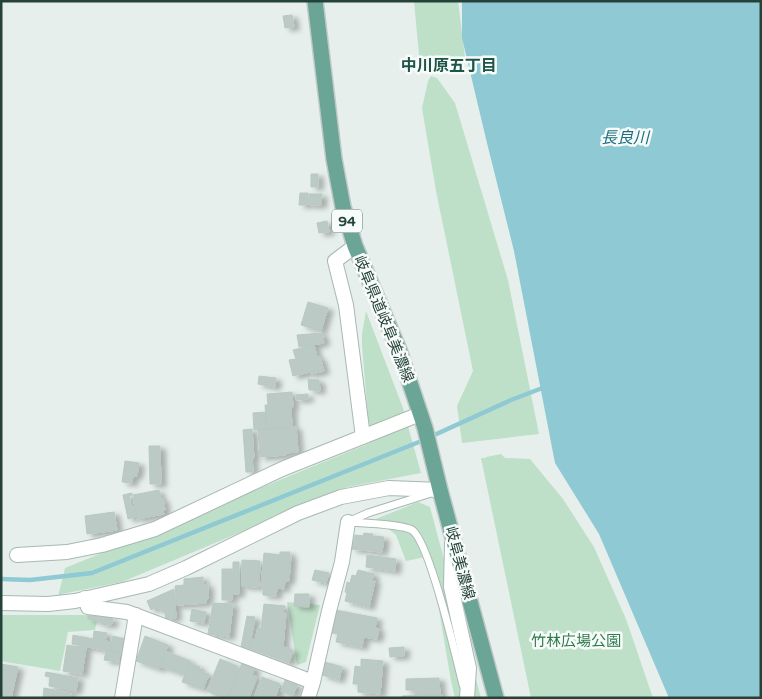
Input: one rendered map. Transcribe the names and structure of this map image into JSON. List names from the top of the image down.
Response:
{
  "streets": {
    "main road": ["94", "岐阜県道岐阜美濃線", "岐阜美濃線"]
  },
  "crossings": [
    ["岐阜県道岐阜美濃線", "岐阜美濃線"]
  ],
  "districts": ["中川原五丁目"],
  "water": ["長良川"],
  "parks": ["竹林広場公園"]
}
